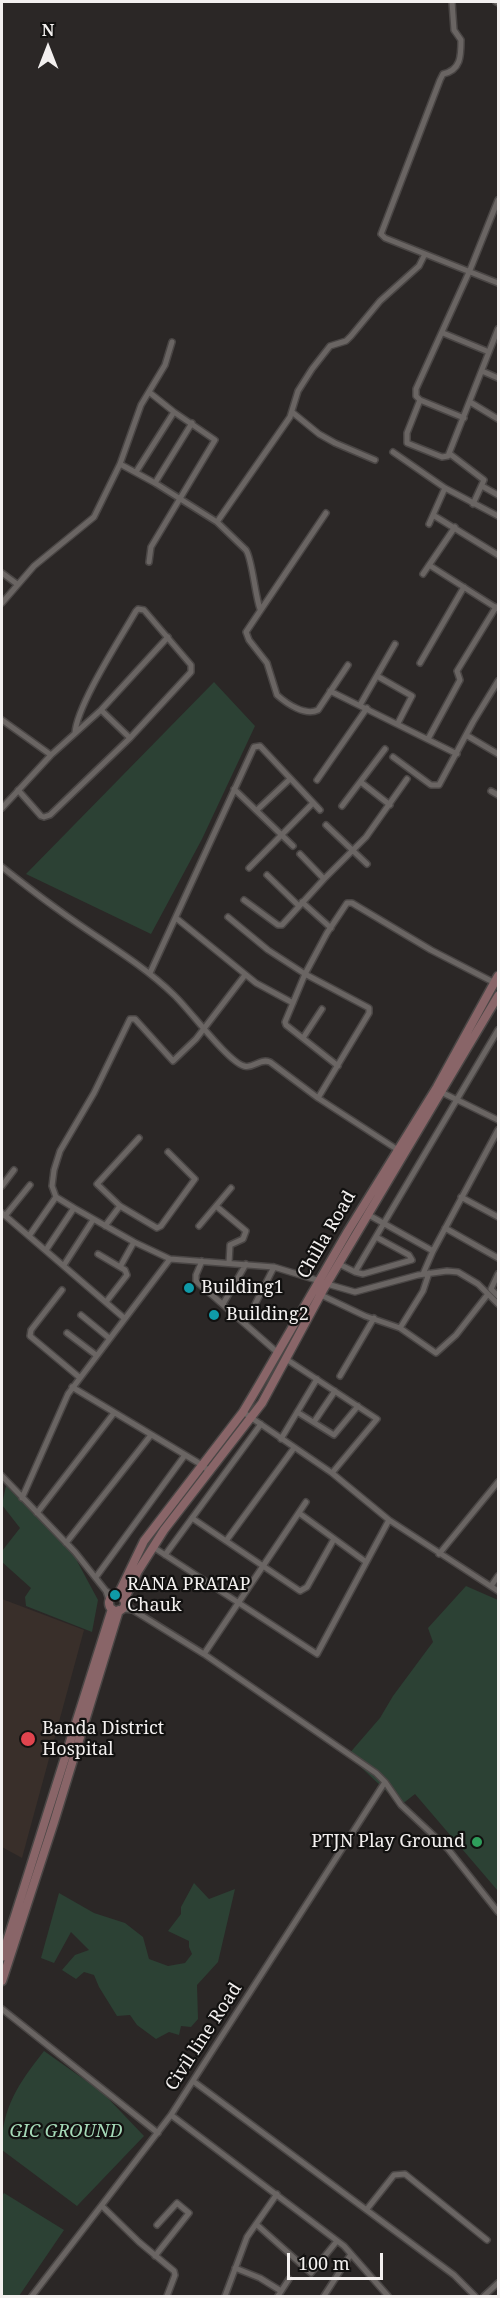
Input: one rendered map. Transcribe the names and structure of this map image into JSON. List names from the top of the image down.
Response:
{
  "streets": {
    "main road": ["Chilla Road"],
    "street": ["Civil line Road"]
  },
  "parks": ["GIC GROUND"],
  "places": [
    "Building1",
    "Building2",
    "RANA PRATAP Chauk",
    "Banda District Hospital",
    "PTJN Play Ground"
  ],
  "scale_bar": "100 m",
  "north": "top"
}
